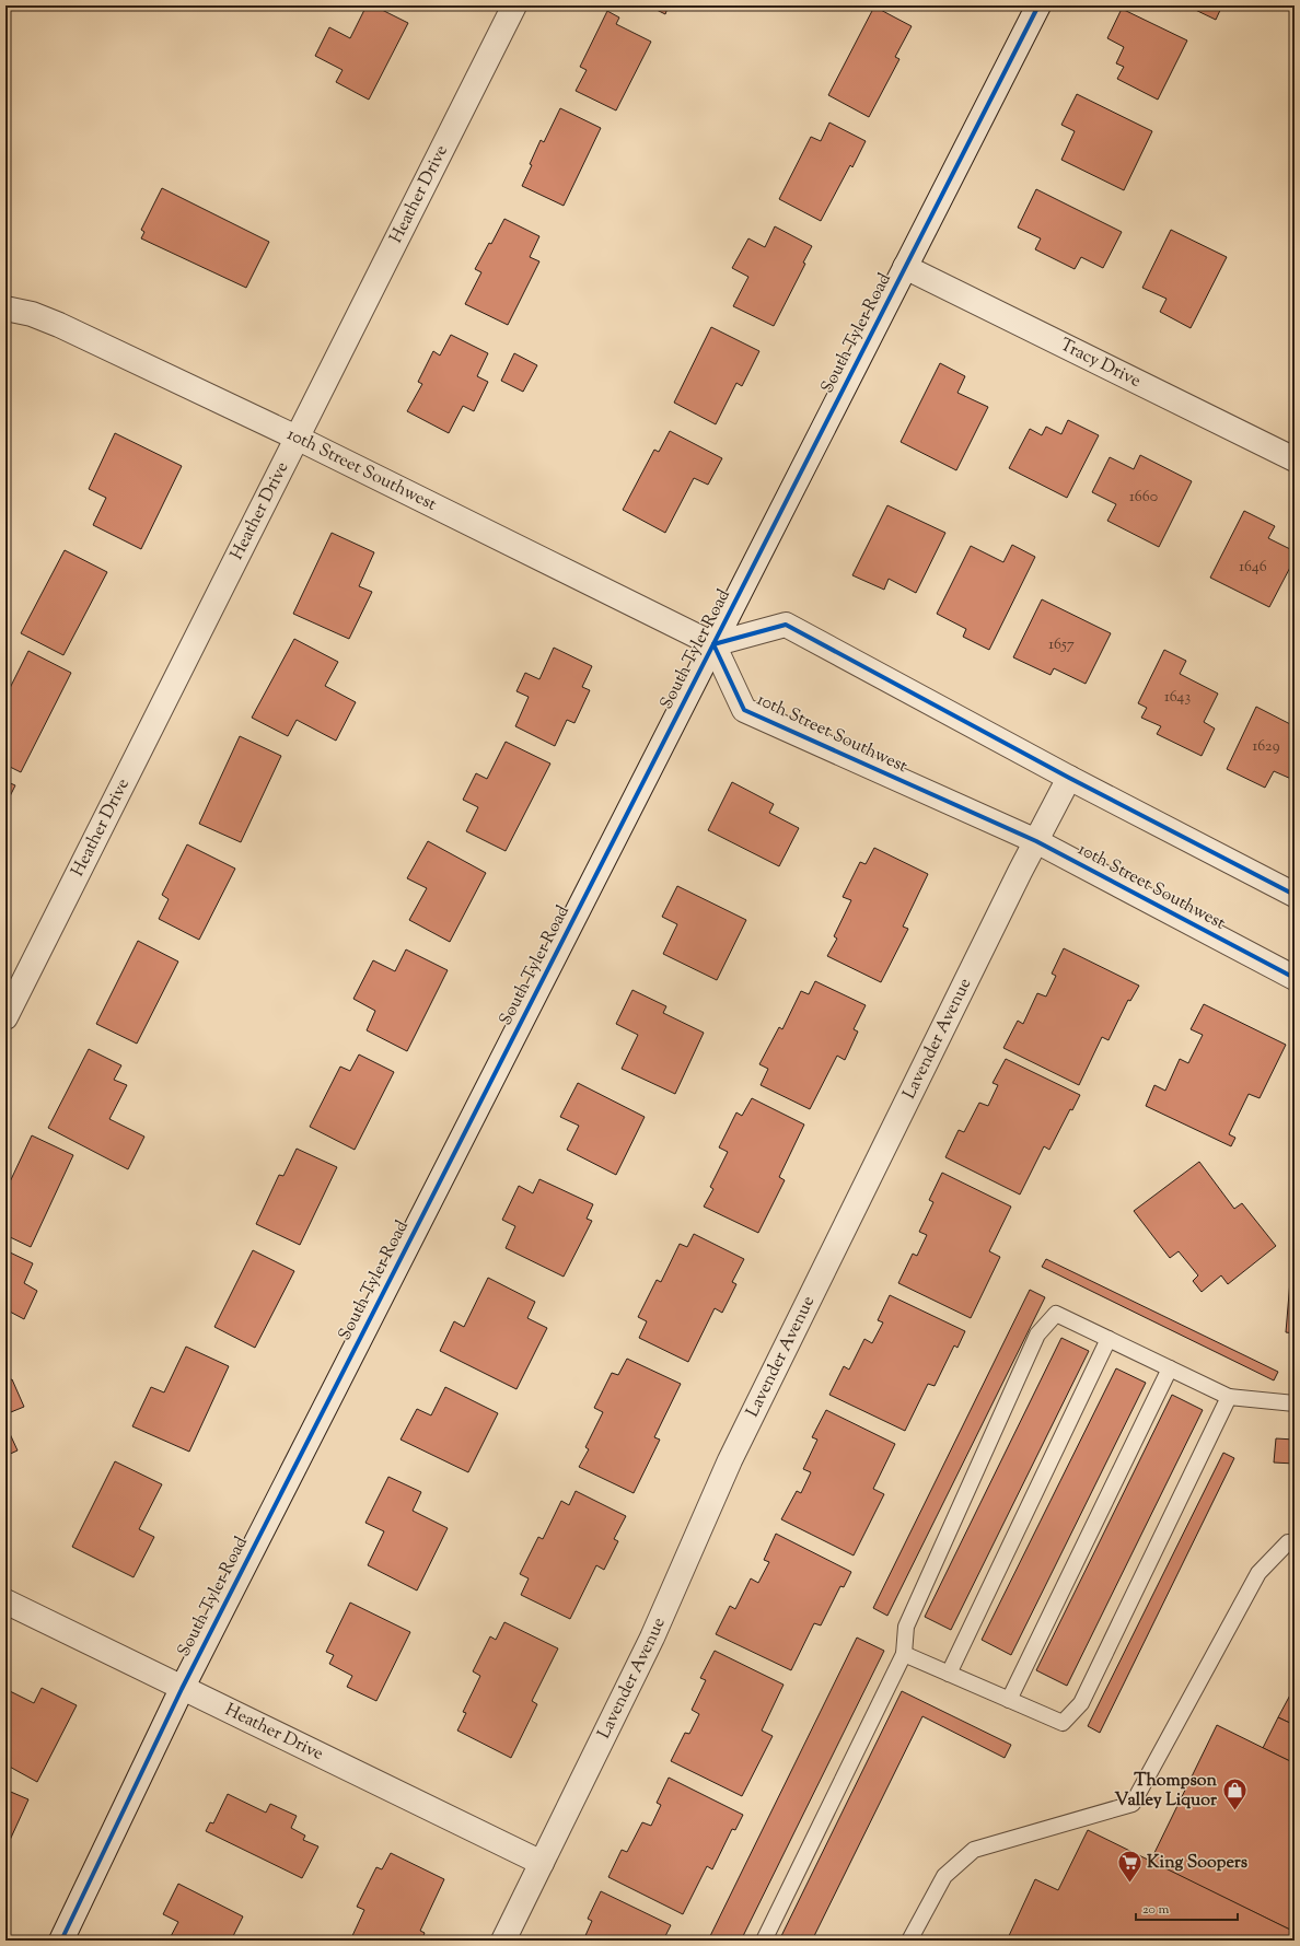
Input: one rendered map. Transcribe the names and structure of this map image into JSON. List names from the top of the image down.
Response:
{
  "streets": {
    "street": [
      "Heather Drive",
      "South Tyler Road",
      "Tracy Drive",
      "10th Street Southwest",
      "Lavender Avenue"
    ]
  },
  "crossings": [
    ["Heather Drive", "South Tyler Road"],
    ["Heather Drive", "10th Street Southwest"],
    ["Heather Drive", "Lavender Avenue"],
    ["South Tyler Road", "Tracy Drive"],
    ["South Tyler Road", "10th Street Southwest"],
    ["10th Street Southwest", "Lavender Avenue"]
  ],
  "places": {
    "shop": ["Thompson Valley Liquor"],
    "supermarket": ["King Soopers"]
  },
  "house_numbers": [
    "1660",
    "1646",
    "1657",
    "1643",
    "1629"
  ],
  "scale_bar": "20 m"
}
